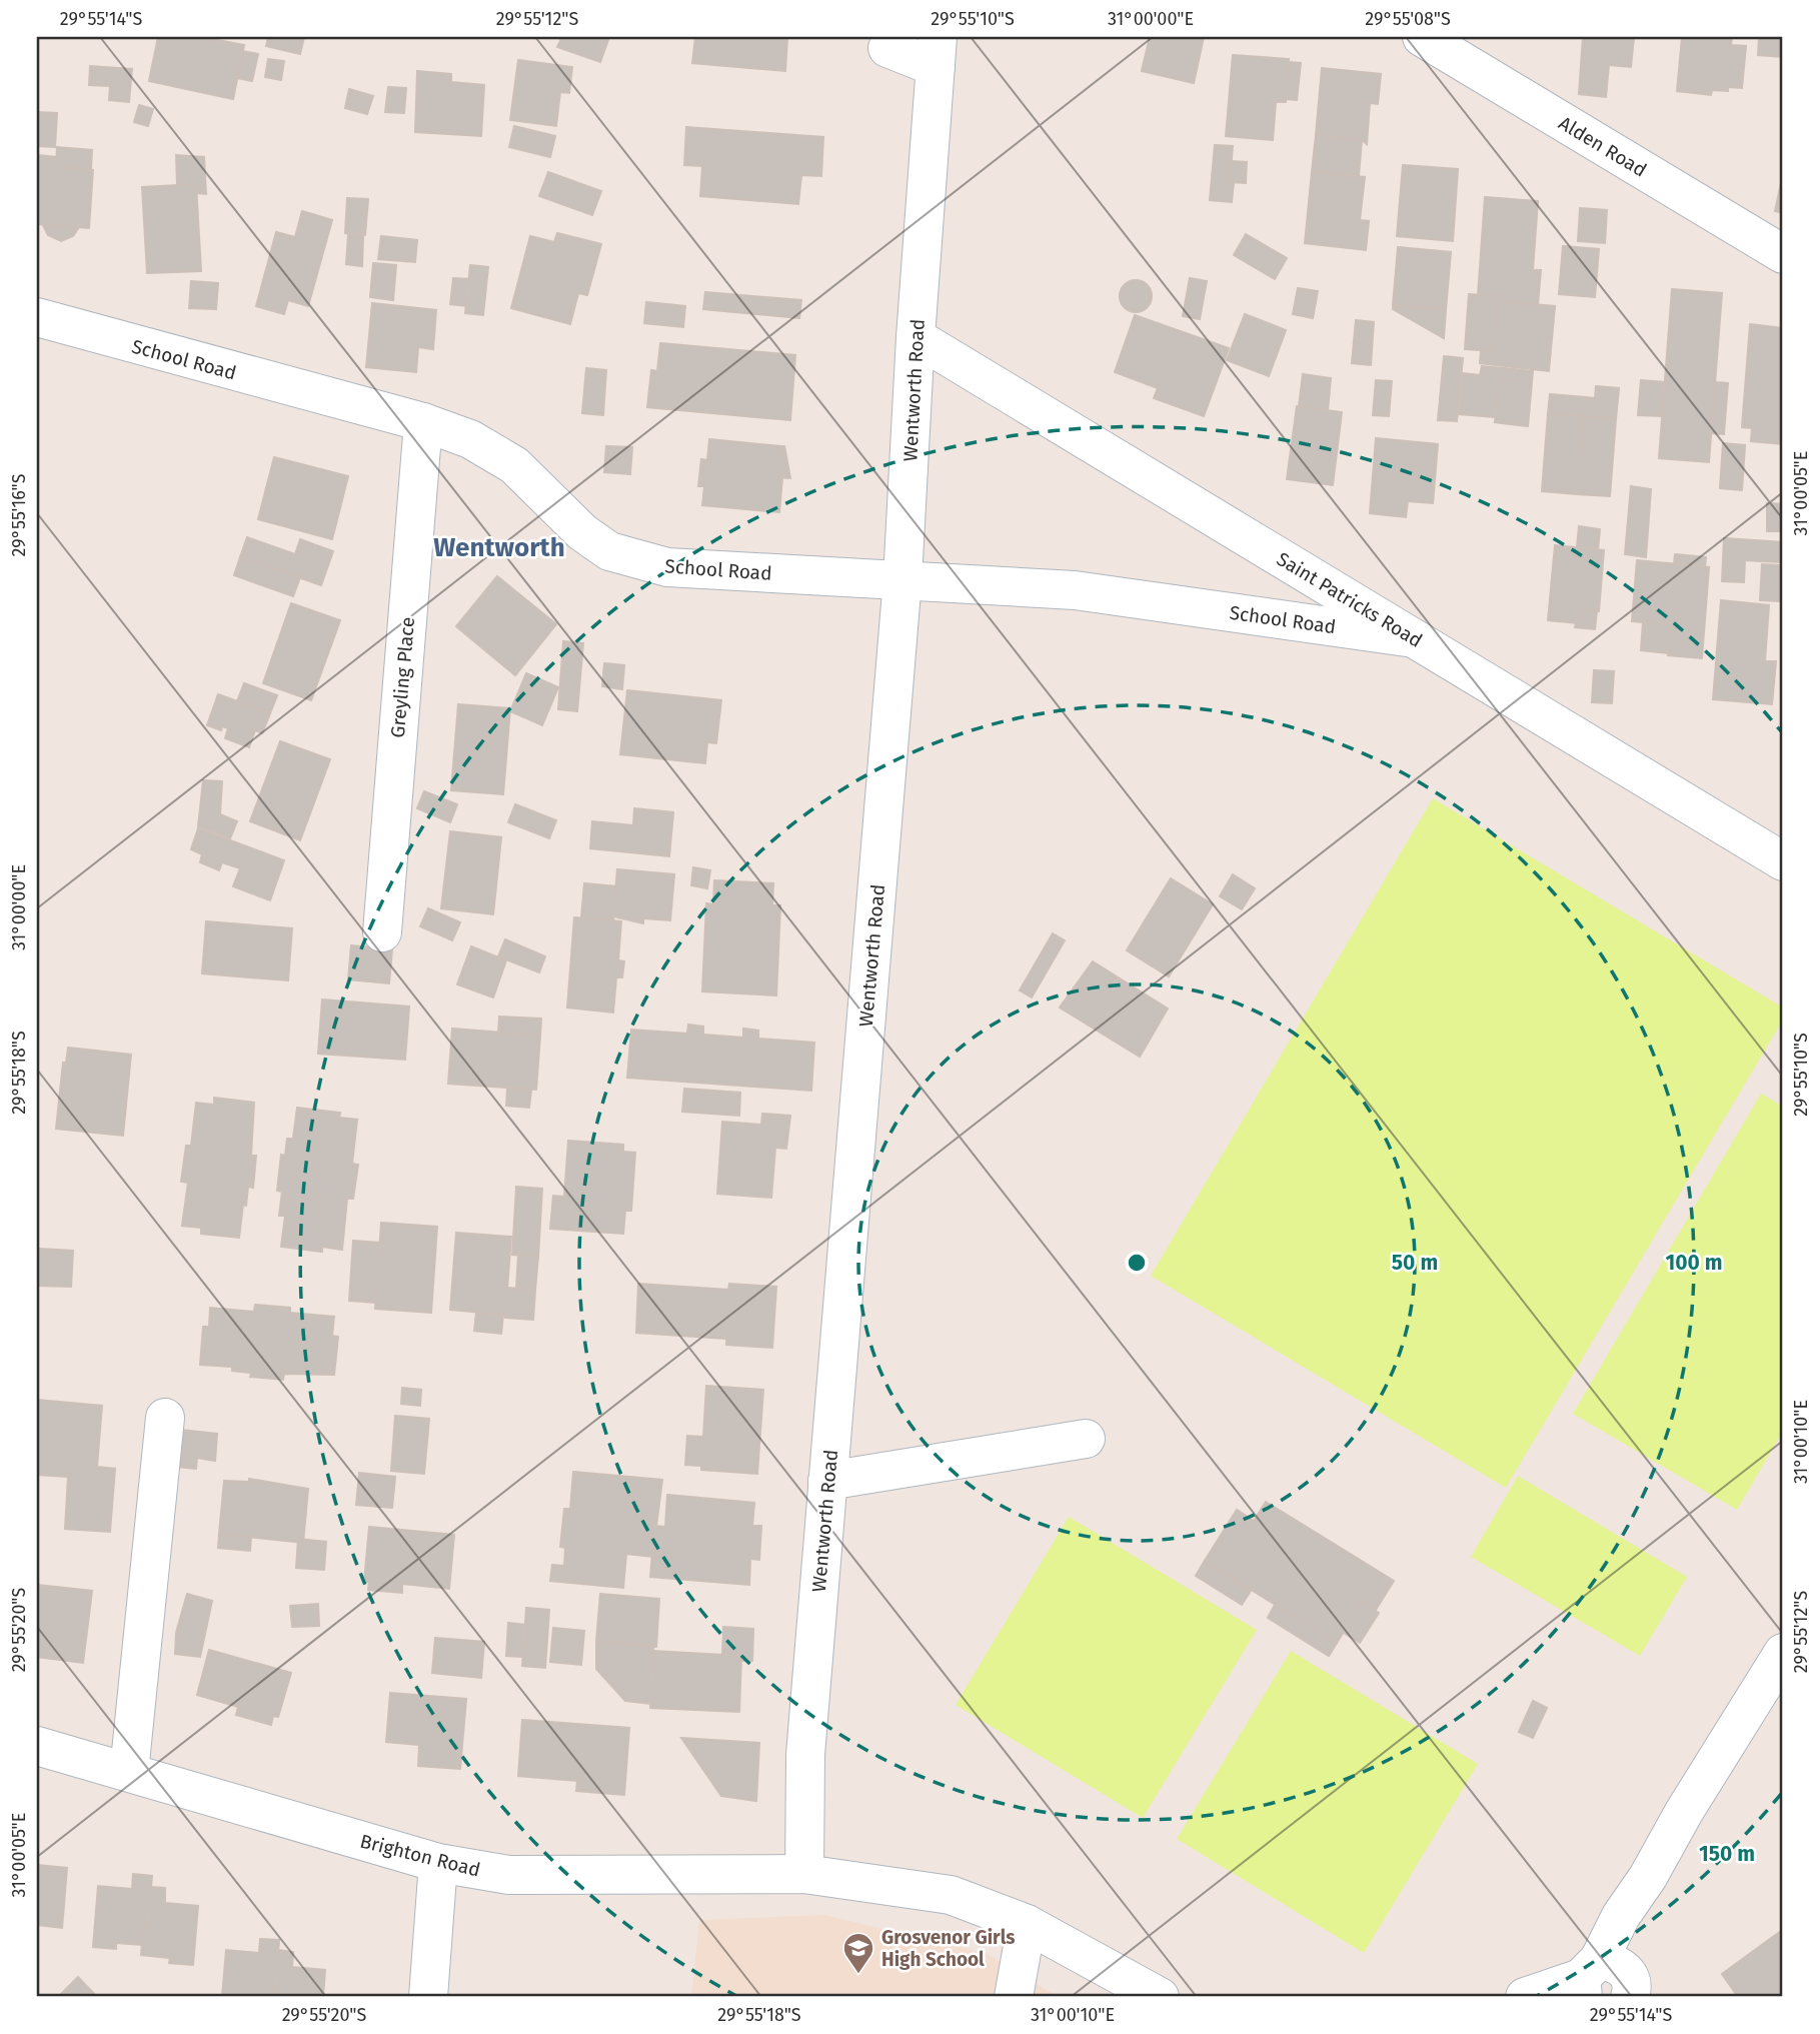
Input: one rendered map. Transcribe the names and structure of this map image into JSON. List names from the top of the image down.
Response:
{
  "streets": {
    "street": [
      "Alden Road",
      "School Road",
      "Wentworth Road",
      "Saint Patricks Road",
      "Greyling Place",
      "Brighton Road"
    ]
  },
  "crossings": [
    ["School Road", "Wentworth Road"],
    ["School Road", "Saint Patricks Road"],
    ["School Road", "Greyling Place"],
    ["Wentworth Road", "Saint Patricks Road"],
    ["Wentworth Road", "Brighton Road"]
  ],
  "districts": ["Wentworth"],
  "places": {
    "school or university": ["Grosvenor Girls High School"]
  },
  "coordinates": [
    "29°55'14\"S",
    "29°55'12\"S",
    "29°55'10\"S",
    "31°00'00\"E",
    "29°55'08\"S",
    "31°00'05\"E",
    "29°55'16\"S",
    "29°55'18\"S",
    "31°00'10\"E",
    "29°55'20\"S"
  ],
  "rings": ["50 m", "100 m", "150 m"]
}
